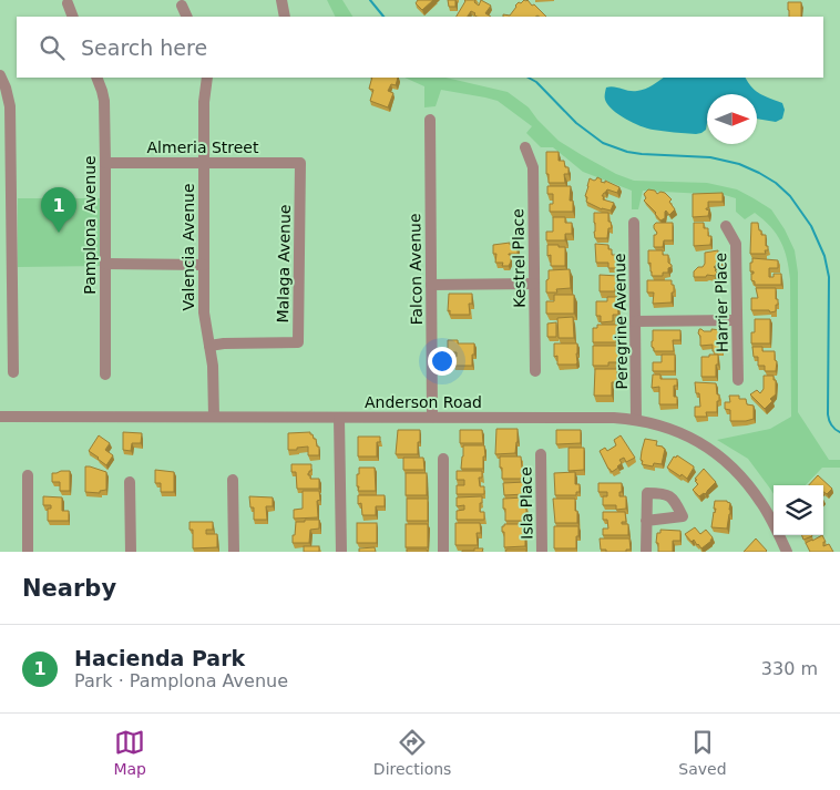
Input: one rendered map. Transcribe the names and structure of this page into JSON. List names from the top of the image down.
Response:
{
  "streets": {
    "street": [
      "Almeria Street",
      "Pamplona Avenue",
      "Valencia Avenue",
      "Kestrel Place",
      "Malaga Avenue",
      "Falcon Avenue",
      "Harrier Place",
      "Peregrine Avenue",
      "Anderson Road",
      "Isla Place"
    ]
  },
  "crossings": [
    ["Almeria Street", "Pamplona Avenue"],
    ["Almeria Street", "Valencia Avenue"],
    ["Almeria Street", "Malaga Avenue"],
    ["Valencia Avenue", "Malaga Avenue"],
    ["Valencia Avenue", "Anderson Road"],
    ["Falcon Avenue", "Anderson Road"],
    ["Peregrine Avenue", "Anderson Road"]
  ],
  "north": "right",
  "page": {
    "search": "Search here",
    "pins": "1",
    "heading": "Nearby",
    "list": [
      {
        "mark": "1",
        "name": "Hacienda Park",
        "note": "Park · Pamplona Avenue",
        "value": "330 m"
      }
    ],
    "nav": ["Map", "Directions", "Saved"]
  }
}
